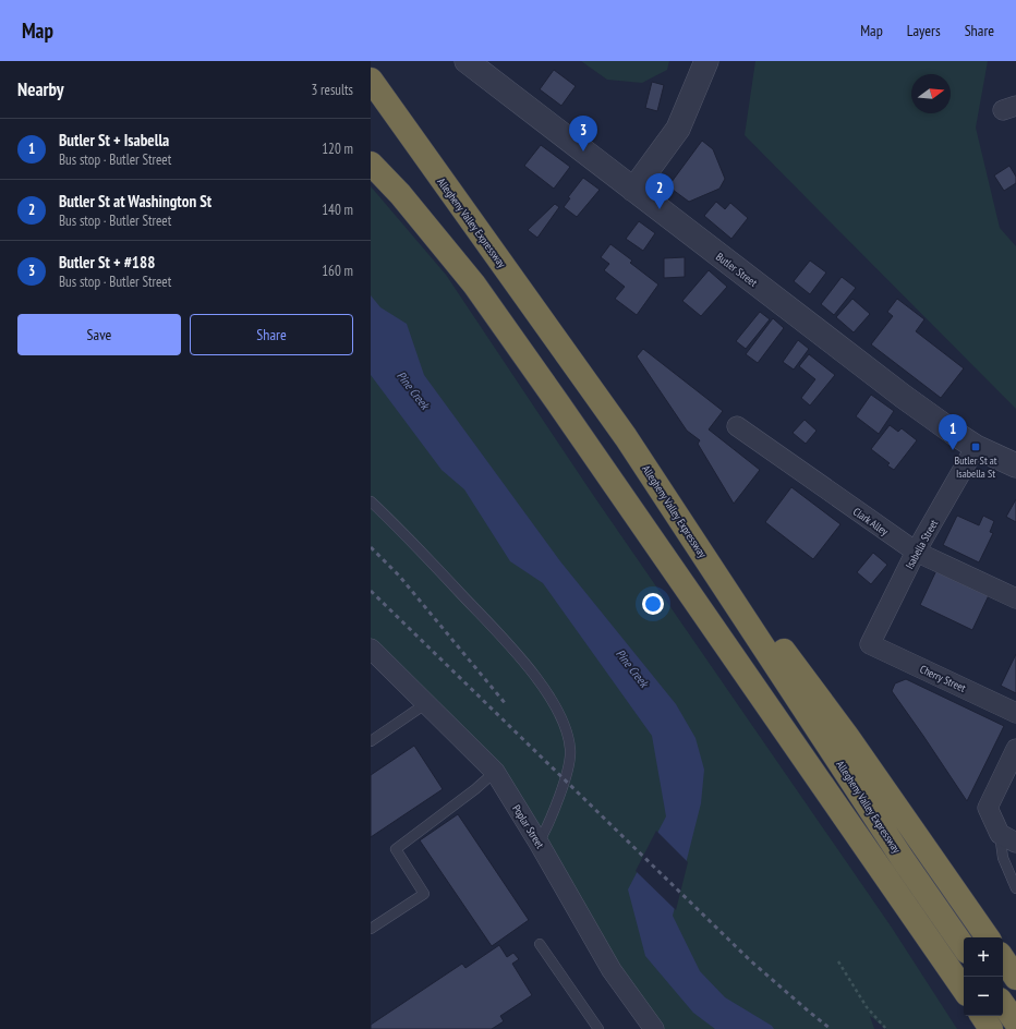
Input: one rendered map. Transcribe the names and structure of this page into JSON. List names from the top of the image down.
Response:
{
  "streets": {
    "highway": ["Allegheny Valley Expressway"],
    "street": [
      "Butler Street",
      "Clark Alley",
      "Isabella Street",
      "Cherry Street",
      "Poplar Street"
    ]
  },
  "crossings": [
    ["Butler Street", "Isabella Street"],
    ["Clark Alley", "Isabella Street"],
    ["Isabella Street", "Cherry Street"]
  ],
  "water": ["Pine Creek"],
  "places": {
    "transit": ["Butler St at Isabella St"]
  },
  "north": "right",
  "page": {
    "header": "Map",
    "nav": ["Map", "Layers", "Share"],
    "heading": ["Nearby", "3 results"],
    "pins": ["3", "2", "1"],
    "list": [
      {
        "mark": "1",
        "name": "Butler St + Isabella",
        "note": "Bus stop · Butler Street",
        "value": "120 m"
      },
      {
        "mark": "2",
        "name": "Butler St at Washington St",
        "note": "Bus stop · Butler Street",
        "value": "140 m"
      },
      {
        "mark": "3",
        "name": "Butler St + #188",
        "note": "Bus stop · Butler Street",
        "value": "160 m"
      }
    ],
    "buttons": ["Save", "Share"],
    "map_buttons": ["+", "−"]
  }
}
